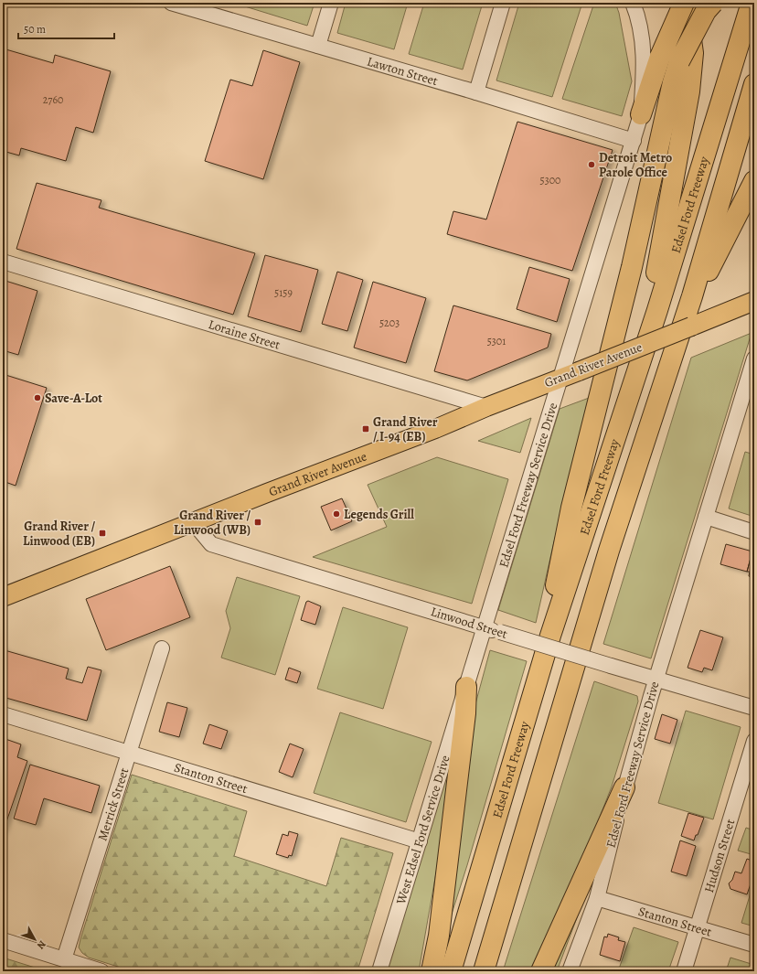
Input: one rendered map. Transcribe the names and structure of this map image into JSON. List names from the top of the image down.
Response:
{
  "streets": {
    "highway": ["Edsel Ford Freeway"],
    "main road": ["Grand River Avenue"],
    "street": [
      "Lawton Street",
      "Loraine Street",
      "Edsel Ford Freeway Service Drive",
      "Linwood Street",
      "Stanton Street",
      "Merrick Street",
      "West Edsel Ford Service Drive",
      "Hudson Street"
    ]
  },
  "crossings": [
    ["Lawton Street", "Edsel Ford Freeway Service Drive"],
    ["Loraine Street", "Grand River Avenue"],
    ["Grand River Avenue", "Edsel Ford Freeway Service Drive"],
    ["Grand River Avenue", "Linwood Street"],
    ["Edsel Ford Freeway Service Drive", "Linwood Street"],
    ["Edsel Ford Freeway Service Drive", "Stanton Street"],
    ["Edsel Ford Freeway Service Drive", "West Edsel Ford Service Drive"],
    ["Stanton Street", "Merrick Street"],
    ["Stanton Street", "West Edsel Ford Service Drive"],
    ["Stanton Street", "Hudson Street"]
  ],
  "places": {
    "other": ["Detroit Metro Parole Office", "Save-A-Lot", "Legends Grill"],
    "transit": ["Grand River / I-94 (EB)", "Grand River / Linwood (WB)", "Grand River / Linwood (EB)"]
  },
  "house_numbers": [
    "2760",
    "5300",
    "5159",
    "5203",
    "5301"
  ],
  "scale_bar": "50 m",
  "north": "bottom right"
}
